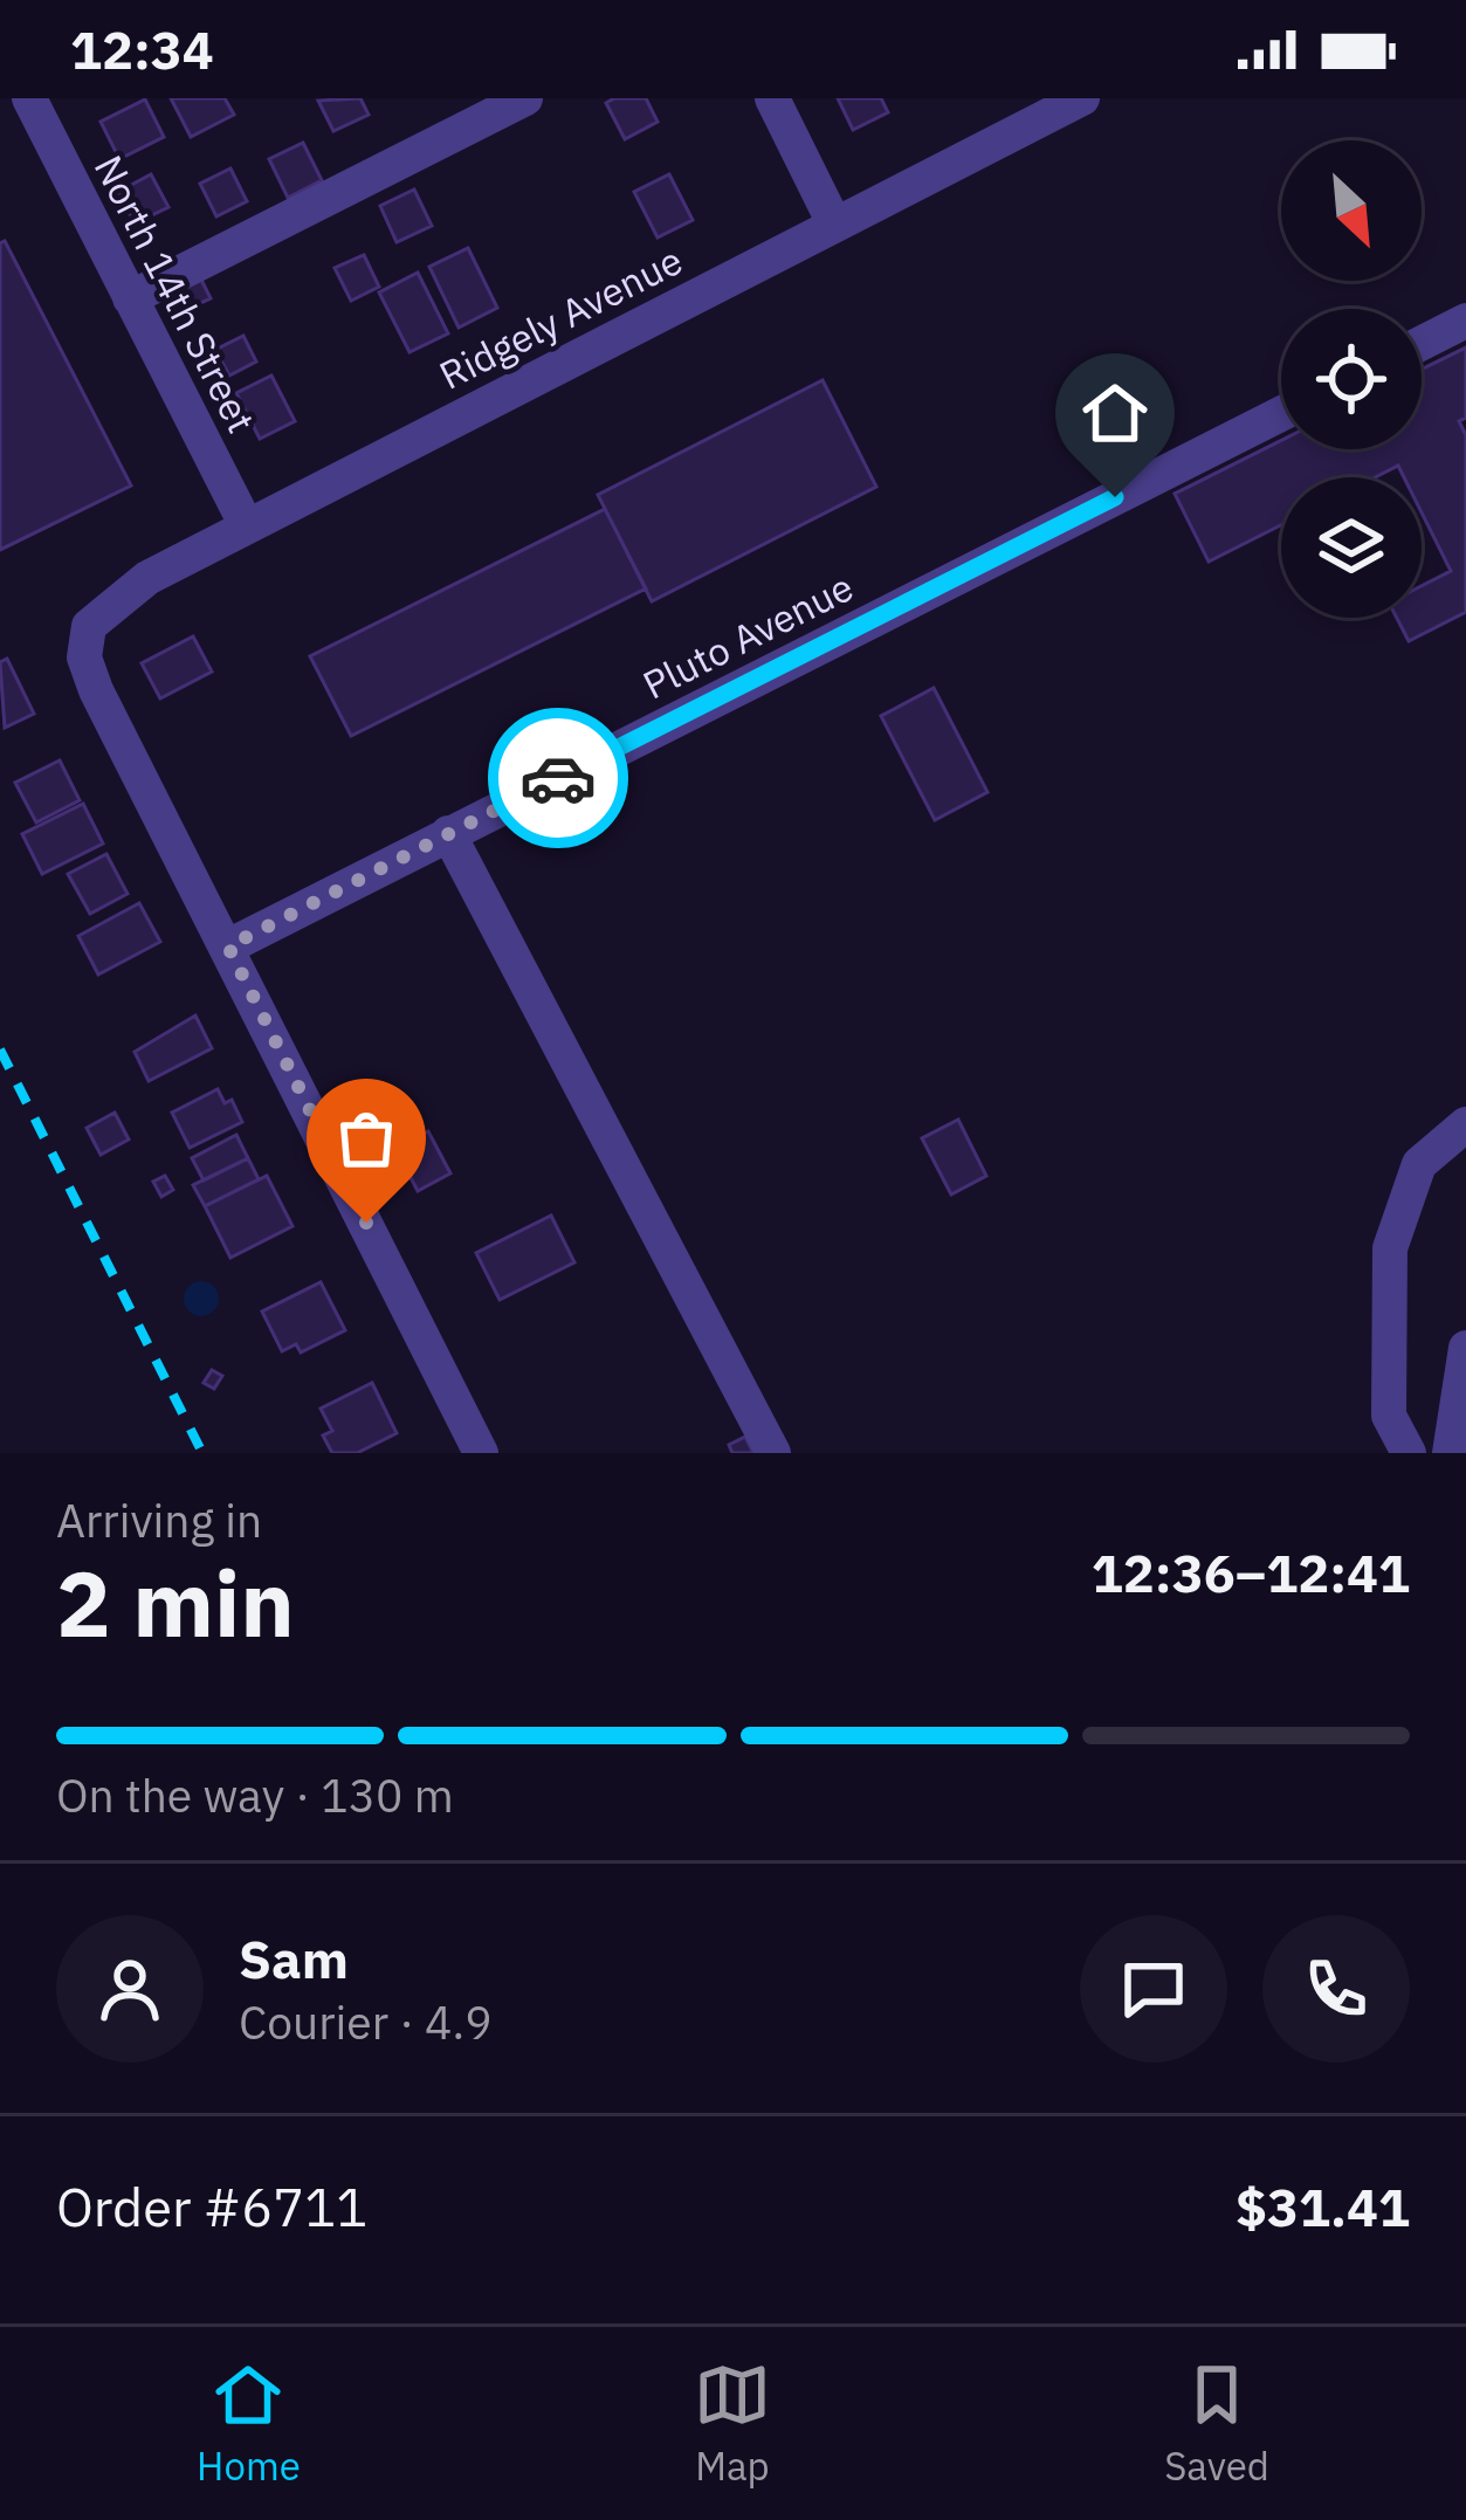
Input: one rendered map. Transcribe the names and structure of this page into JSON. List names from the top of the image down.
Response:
{
  "streets": {
    "street": ["North 14th Street", "Ridgely Avenue", "Pluto Avenue"]
  },
  "crossings": [
    ["North 14th Street", "Ridgely Avenue"],
    ["Ridgely Avenue", "Pluto Avenue"]
  ],
  "north": "bottom right",
  "page": {
    "status": "12:34",
    "heading": ["2 min", "Arriving in", "12:36–12:41"],
    "panel": [
      "Sam",
      "Courier · 4.9",
      "Order #6711",
      "$31.41"
    ],
    "bar": "On the way · 130 m",
    "tabs": ["Home", "Map", "Saved"]
  }
}
